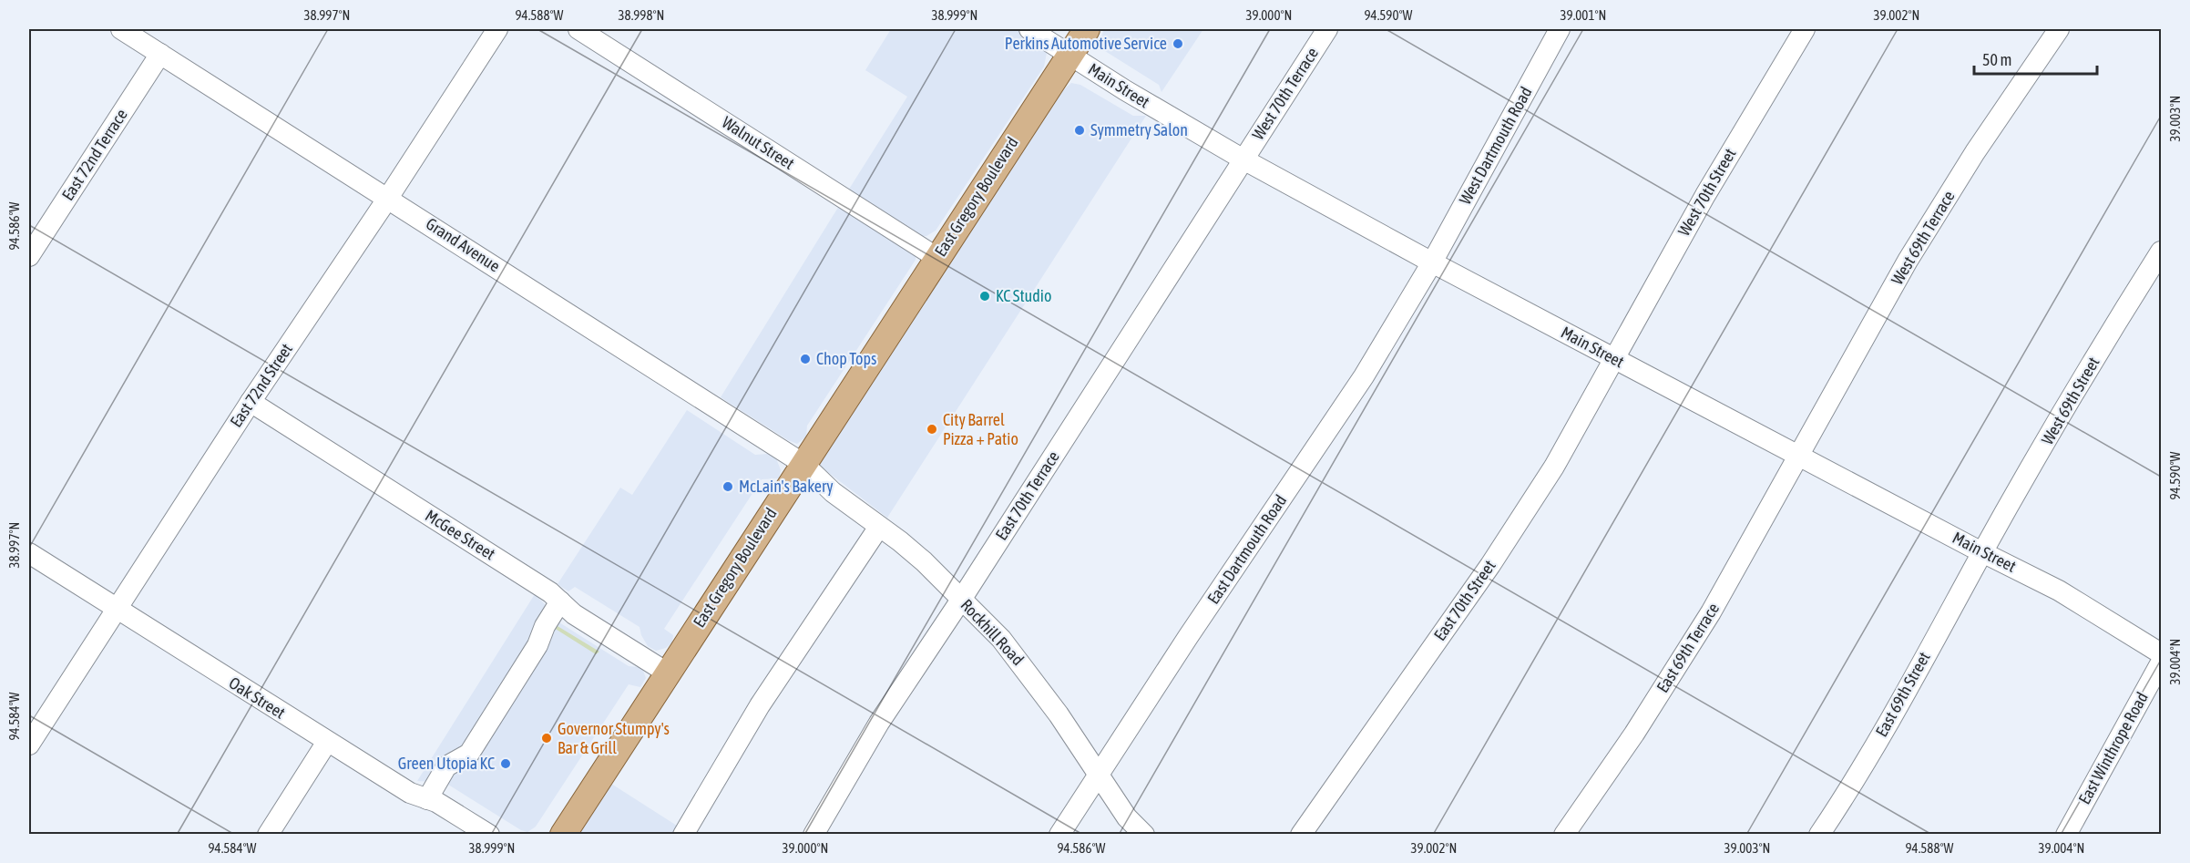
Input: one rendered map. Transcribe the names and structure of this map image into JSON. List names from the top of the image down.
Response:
{
  "streets": {
    "main road": ["East Gregory Boulevard"],
    "street": [
      "Main Street",
      "West 70th Terrace",
      "Walnut Street",
      "West Dartmouth Road",
      "East 72nd Terrace",
      "West 70th Street",
      "West 69th Terrace",
      "Grand Avenue",
      "East 72nd Street",
      "West 69th Street",
      "East 70th Terrace",
      "McGee Street",
      "East Dartmouth Road",
      "East 70th Street",
      "Rockhill Road",
      "East 69th Terrace",
      "East 69th Street",
      "Oak Street",
      "East Winthrope Road"
    ]
  },
  "crossings": [
    ["Main Street", "West 70th Terrace"],
    ["Main Street", "West Dartmouth Road"],
    ["Main Street", "West 70th Street"],
    ["Main Street", "East Gregory Boulevard"],
    ["Main Street", "West 69th Terrace"],
    ["Main Street", "West 69th Street"],
    ["Main Street", "East 70th Terrace"],
    ["Main Street", "East Dartmouth Road"],
    ["Main Street", "East 70th Street"],
    ["Main Street", "East 69th Terrace"],
    ["Main Street", "East 69th Street"],
    ["West 70th Terrace", "East 70th Terrace"],
    ["Walnut Street", "East Gregory Boulevard"],
    ["West Dartmouth Road", "East Dartmouth Road"],
    ["East 72nd Terrace", "Grand Avenue"],
    ["West 70th Street", "East 70th Street"],
    ["East Gregory Boulevard", "Grand Avenue"],
    ["East Gregory Boulevard", "McGee Street"],
    ["East Gregory Boulevard", "Rockhill Road"],
    ["West 69th Terrace", "East 69th Terrace"],
    ["Grand Avenue", "East 72nd Street"],
    ["Grand Avenue", "Rockhill Road"],
    ["East 72nd Street", "McGee Street"],
    ["East 72nd Street", "Oak Street"],
    ["West 69th Street", "East 69th Street"],
    ["East 70th Terrace", "Rockhill Road"],
    ["East Dartmouth Road", "Rockhill Road"]
  ],
  "places": [
    "Perkins Automotive Service",
    "Symmetry Salon",
    "KC Studio",
    "Chop Tops",
    "City Barrel Pizza + Patio",
    "McLain's Bakery",
    "Governor Stumpy's Bar & Grill",
    "Green Utopia KC"
  ],
  "scale_bar": "50 m",
  "coordinates": [
    "38.997°N",
    "94.588°W",
    "38.998°N",
    "38.999°N",
    "39.000°N",
    "94.590°W",
    "39.001°N",
    "39.002°N",
    "39.003°N",
    "94.586°W",
    "39.004°N",
    "94.584°W"
  ]
}
